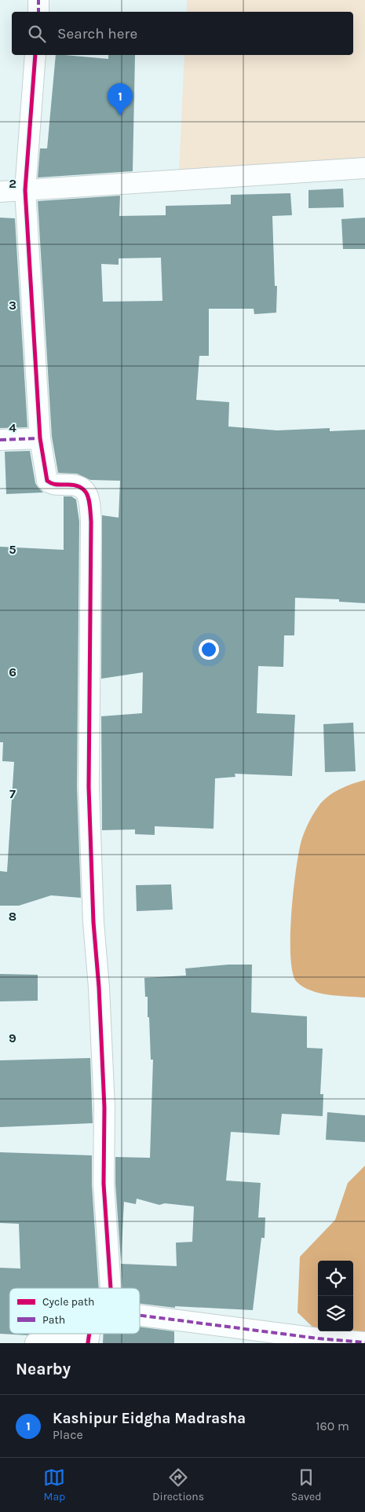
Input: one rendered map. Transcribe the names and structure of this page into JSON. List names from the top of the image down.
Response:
{
  "legend": ["Cycle path", "Path"],
  "page": {
    "search": "Search here",
    "pins": "1",
    "heading": "Nearby",
    "list": [
      {
        "mark": "1",
        "name": "Kashipur Eidgha Madrasha",
        "note": "Place",
        "value": "160 m"
      }
    ],
    "nav": ["Map", "Directions", "Saved"]
  },
  "grid": {
    "rows": [
      "2",
      "3",
      "4",
      "5",
      "6",
      "7",
      "8",
      "9"
    ]
  }
}
